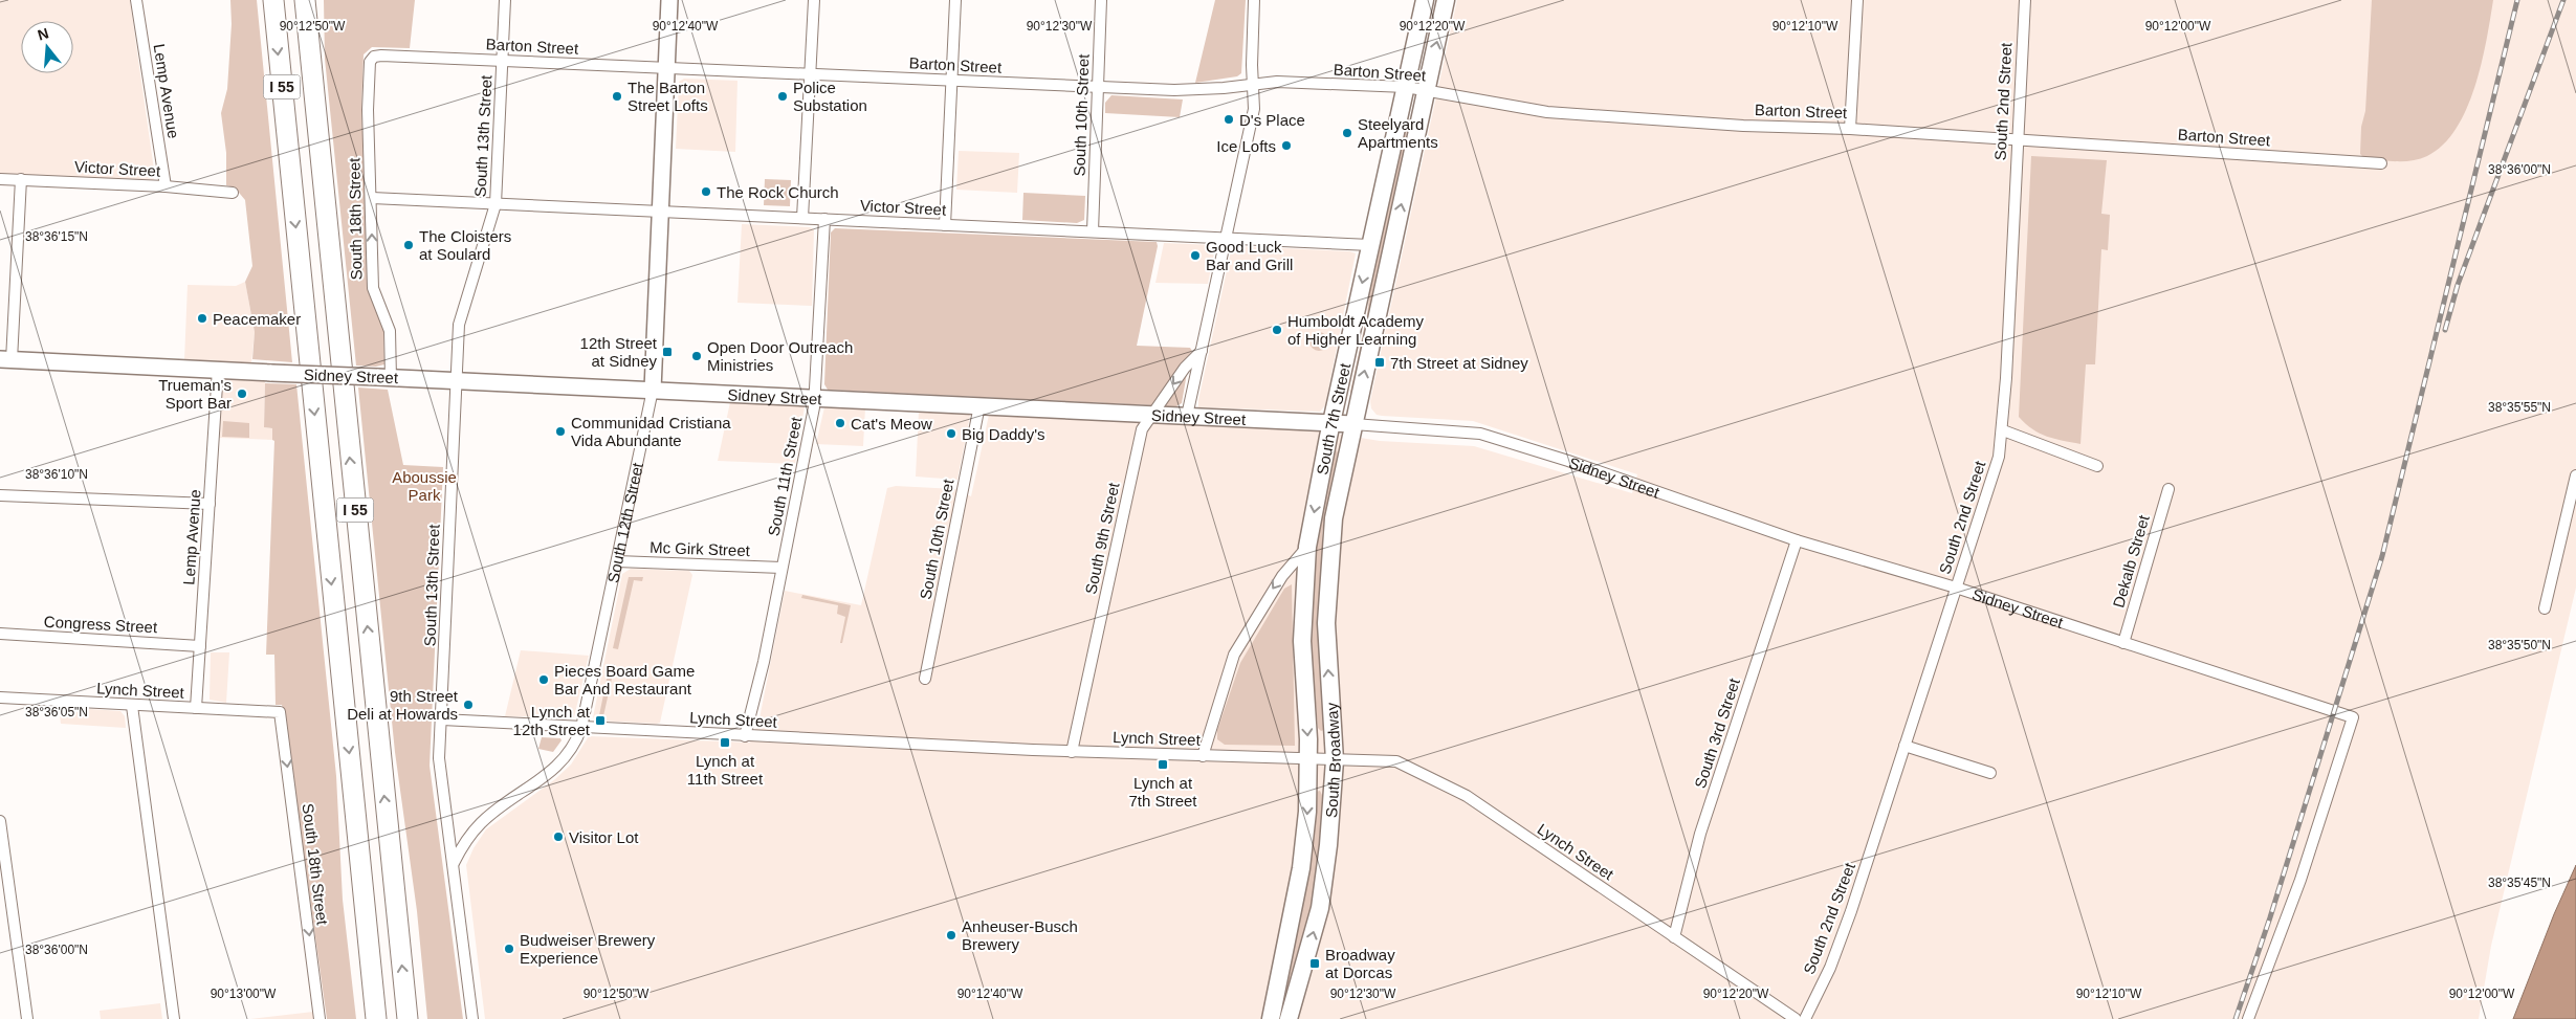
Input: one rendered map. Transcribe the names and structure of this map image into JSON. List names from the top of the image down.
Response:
{
  "streets": {
    "highway": ["I 55"],
    "main road": ["South 7th Street", "South Broadway"],
    "street": [
      "Barton Street",
      "Lemp Avenue",
      "South 2nd Street",
      "South 10th Street",
      "South 13th Street",
      "Victor Street",
      "South 18th Street",
      "Sidney Street",
      "South 11th Street",
      "South 12th Street",
      "South 9th Street",
      "Mc Girk Street",
      "Dekalb Street",
      "Congress Street",
      "Lynch Street",
      "South 3rd Street"
    ]
  },
  "crossings": [
    ["Barton Street", "South 2nd Street"],
    ["Barton Street", "South 10th Street"],
    ["Barton Street", "South 13th Street"],
    ["Barton Street", "South 18th Street"],
    ["Barton Street", "South 7th Street"],
    ["Barton Street", "South 12th Street"],
    ["Lemp Avenue", "Victor Street"],
    ["Lemp Avenue", "Sidney Street"],
    ["Lemp Avenue", "Congress Street"],
    ["Lemp Avenue", "Lynch Street"],
    ["South 2nd Street", "Sidney Street"],
    ["South 10th Street", "Victor Street"],
    ["South 10th Street", "Sidney Street"],
    ["South 13th Street", "Victor Street"],
    ["South 13th Street", "Sidney Street"],
    ["South 13th Street", "South 12th Street"],
    ["South 13th Street", "Lynch Street"],
    ["Victor Street", "South 18th Street"],
    ["Victor Street", "South 7th Street"],
    ["Victor Street", "South 11th Street"],
    ["Victor Street", "South 12th Street"],
    ["South 18th Street", "Sidney Street"],
    ["South 18th Street", "Lynch Street"],
    ["Sidney Street", "South 7th Street"],
    ["Sidney Street", "South 11th Street"],
    ["Sidney Street", "South 12th Street"],
    ["Sidney Street", "South 9th Street"],
    ["Sidney Street", "Dekalb Street"],
    ["Sidney Street", "South 3rd Street"],
    ["South 7th Street", "Lynch Street"],
    ["South 7th Street", "South Broadway"],
    ["South 11th Street", "Mc Girk Street"],
    ["South 11th Street", "Lynch Street"],
    ["South 12th Street", "Mc Girk Street"],
    ["South 12th Street", "Lynch Street"],
    ["South 9th Street", "Lynch Street"],
    ["Lynch Street", "South 3rd Street"],
    ["Lynch Street", "South Broadway"]
  ],
  "parks": ["Aboussie Park"],
  "places": {
    "other": [
      "The Barton Street Lofts",
      "Police Substation",
      "D's Place",
      "Steelyard Apartments",
      "Ice Lofts",
      "The Rock Church",
      "The Cloisters at Soulard",
      "Good Luck Bar and Grill",
      "Peacemaker",
      "Humboldt Academy of Higher Learning",
      "Open Door Outreach Ministries",
      "Trueman's Sport Bar",
      "Cat's Meow",
      "Communidad Cristiana Vida Abundante",
      "Big Daddy's",
      "Pieces Board Game Bar And Restaurant",
      "9th Street Deli at Howards",
      "Visitor Lot",
      "Anheuser-Busch Brewery",
      "Budweiser Brewery Experience"
    ],
    "transit": [
      "12th Street at Sidney",
      "7th Street at Sidney",
      "Lynch at 12th Street",
      "Lynch at 11th Street",
      "Lynch at 7th Street",
      "Broadway at Dorcas"
    ]
  },
  "north": "top",
  "coordinates": [
    "90°12'50\"W",
    "90°12'40\"W",
    "90°12'30\"W",
    "90°12'20\"W",
    "90°12'10\"W",
    "90°12'00\"W",
    "38°36'00\"N",
    "38°36'15\"N",
    "38°35'55\"N",
    "38°36'10\"N",
    "38°35'50\"N",
    "38°36'05\"N",
    "38°35'45\"N",
    "90°13'00\"W"
  ]
}
